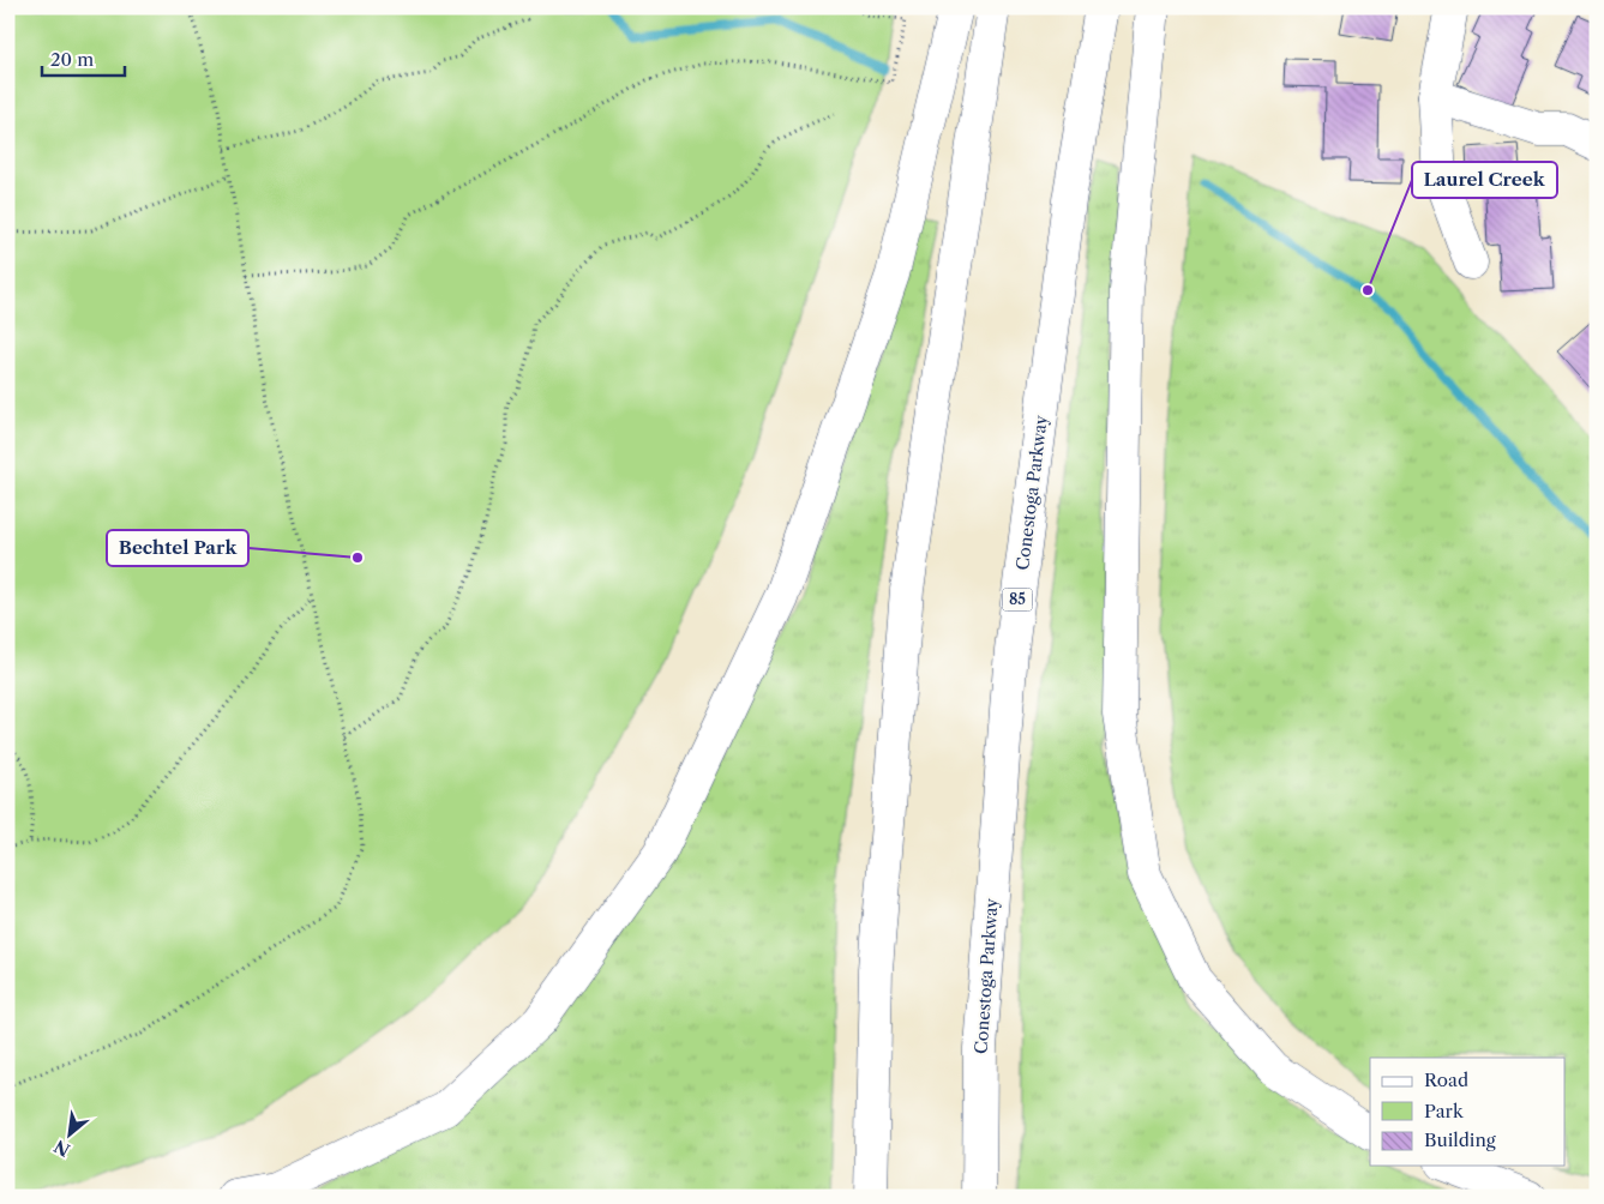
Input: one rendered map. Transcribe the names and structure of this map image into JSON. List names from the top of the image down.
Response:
{
  "streets": {
    "main road": ["Conestoga Parkway", "85"]
  },
  "places": ["Laurel Creek", "Bechtel Park"],
  "legend": ["Road", "Park", "Building"],
  "scale_bar": "20 m",
  "north": "bottom left"
}
